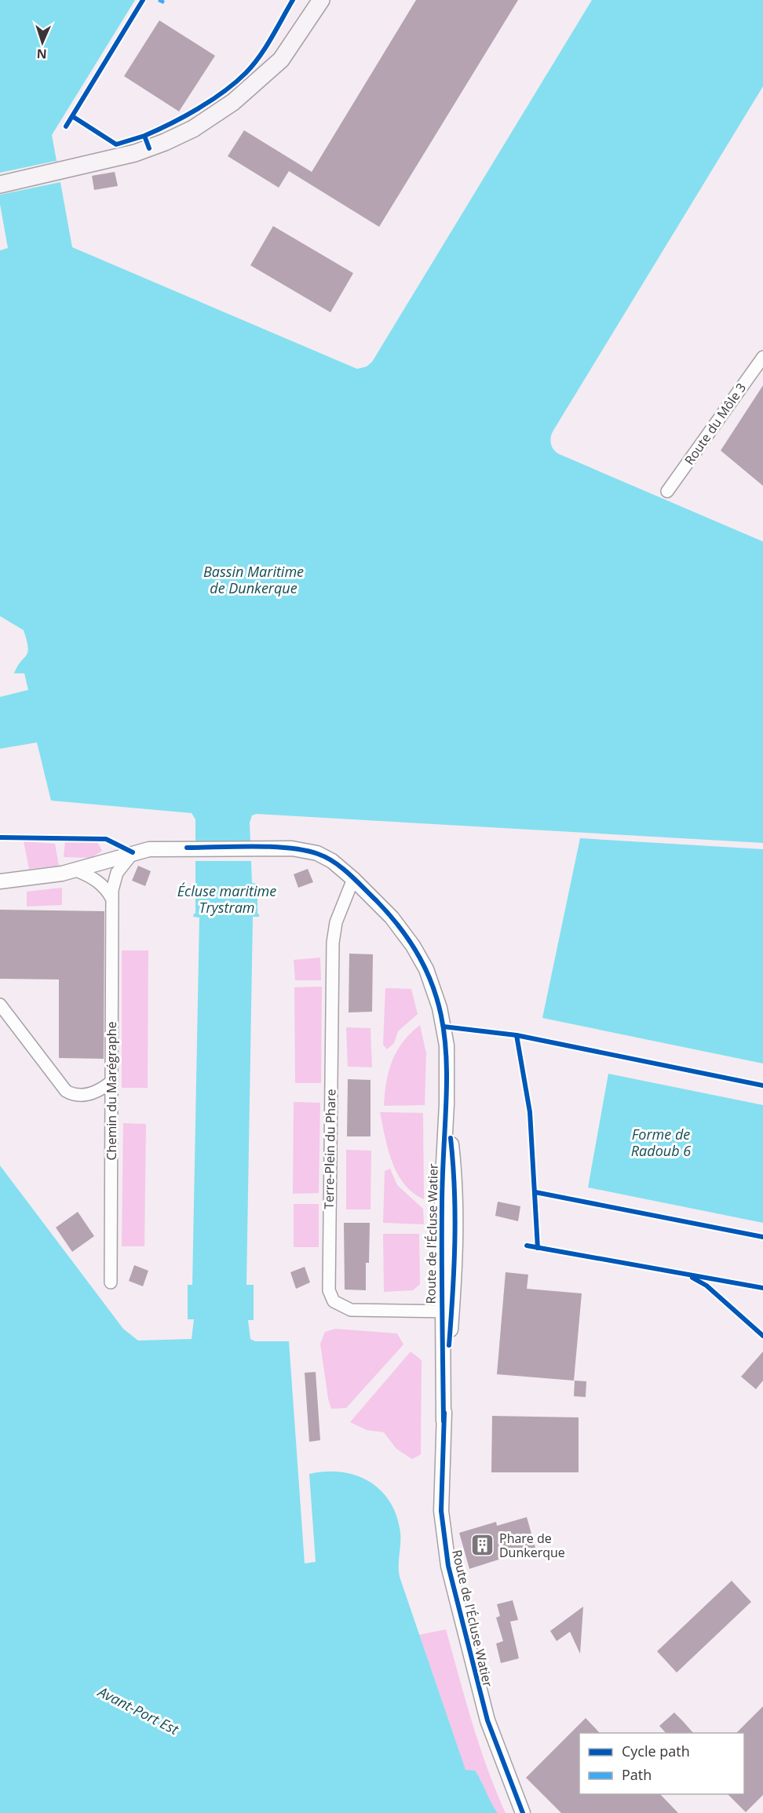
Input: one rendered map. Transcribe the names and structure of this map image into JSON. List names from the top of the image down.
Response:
{
  "streets": {
    "street": [
      "Route du Môle 3",
      "Chemin du Marégraphe",
      "Terre-Plein du Phare",
      "Route de l'Écluse Watier"
    ]
  },
  "crossings": [
    ["Chemin du Marégraphe", "Route de l'Écluse Watier"],
    ["Terre-Plein du Phare", "Route de l'Écluse Watier"]
  ],
  "water": [
    "Bassin Maritime de Dunkerque",
    "Écluse maritime Trystram",
    "Forme de Radoub 6",
    "Avant-Port Est"
  ],
  "places": {
    "building": ["Phare de Dunkerque"]
  },
  "legend": ["Cycle path", "Path"],
  "north": "bottom"
}
